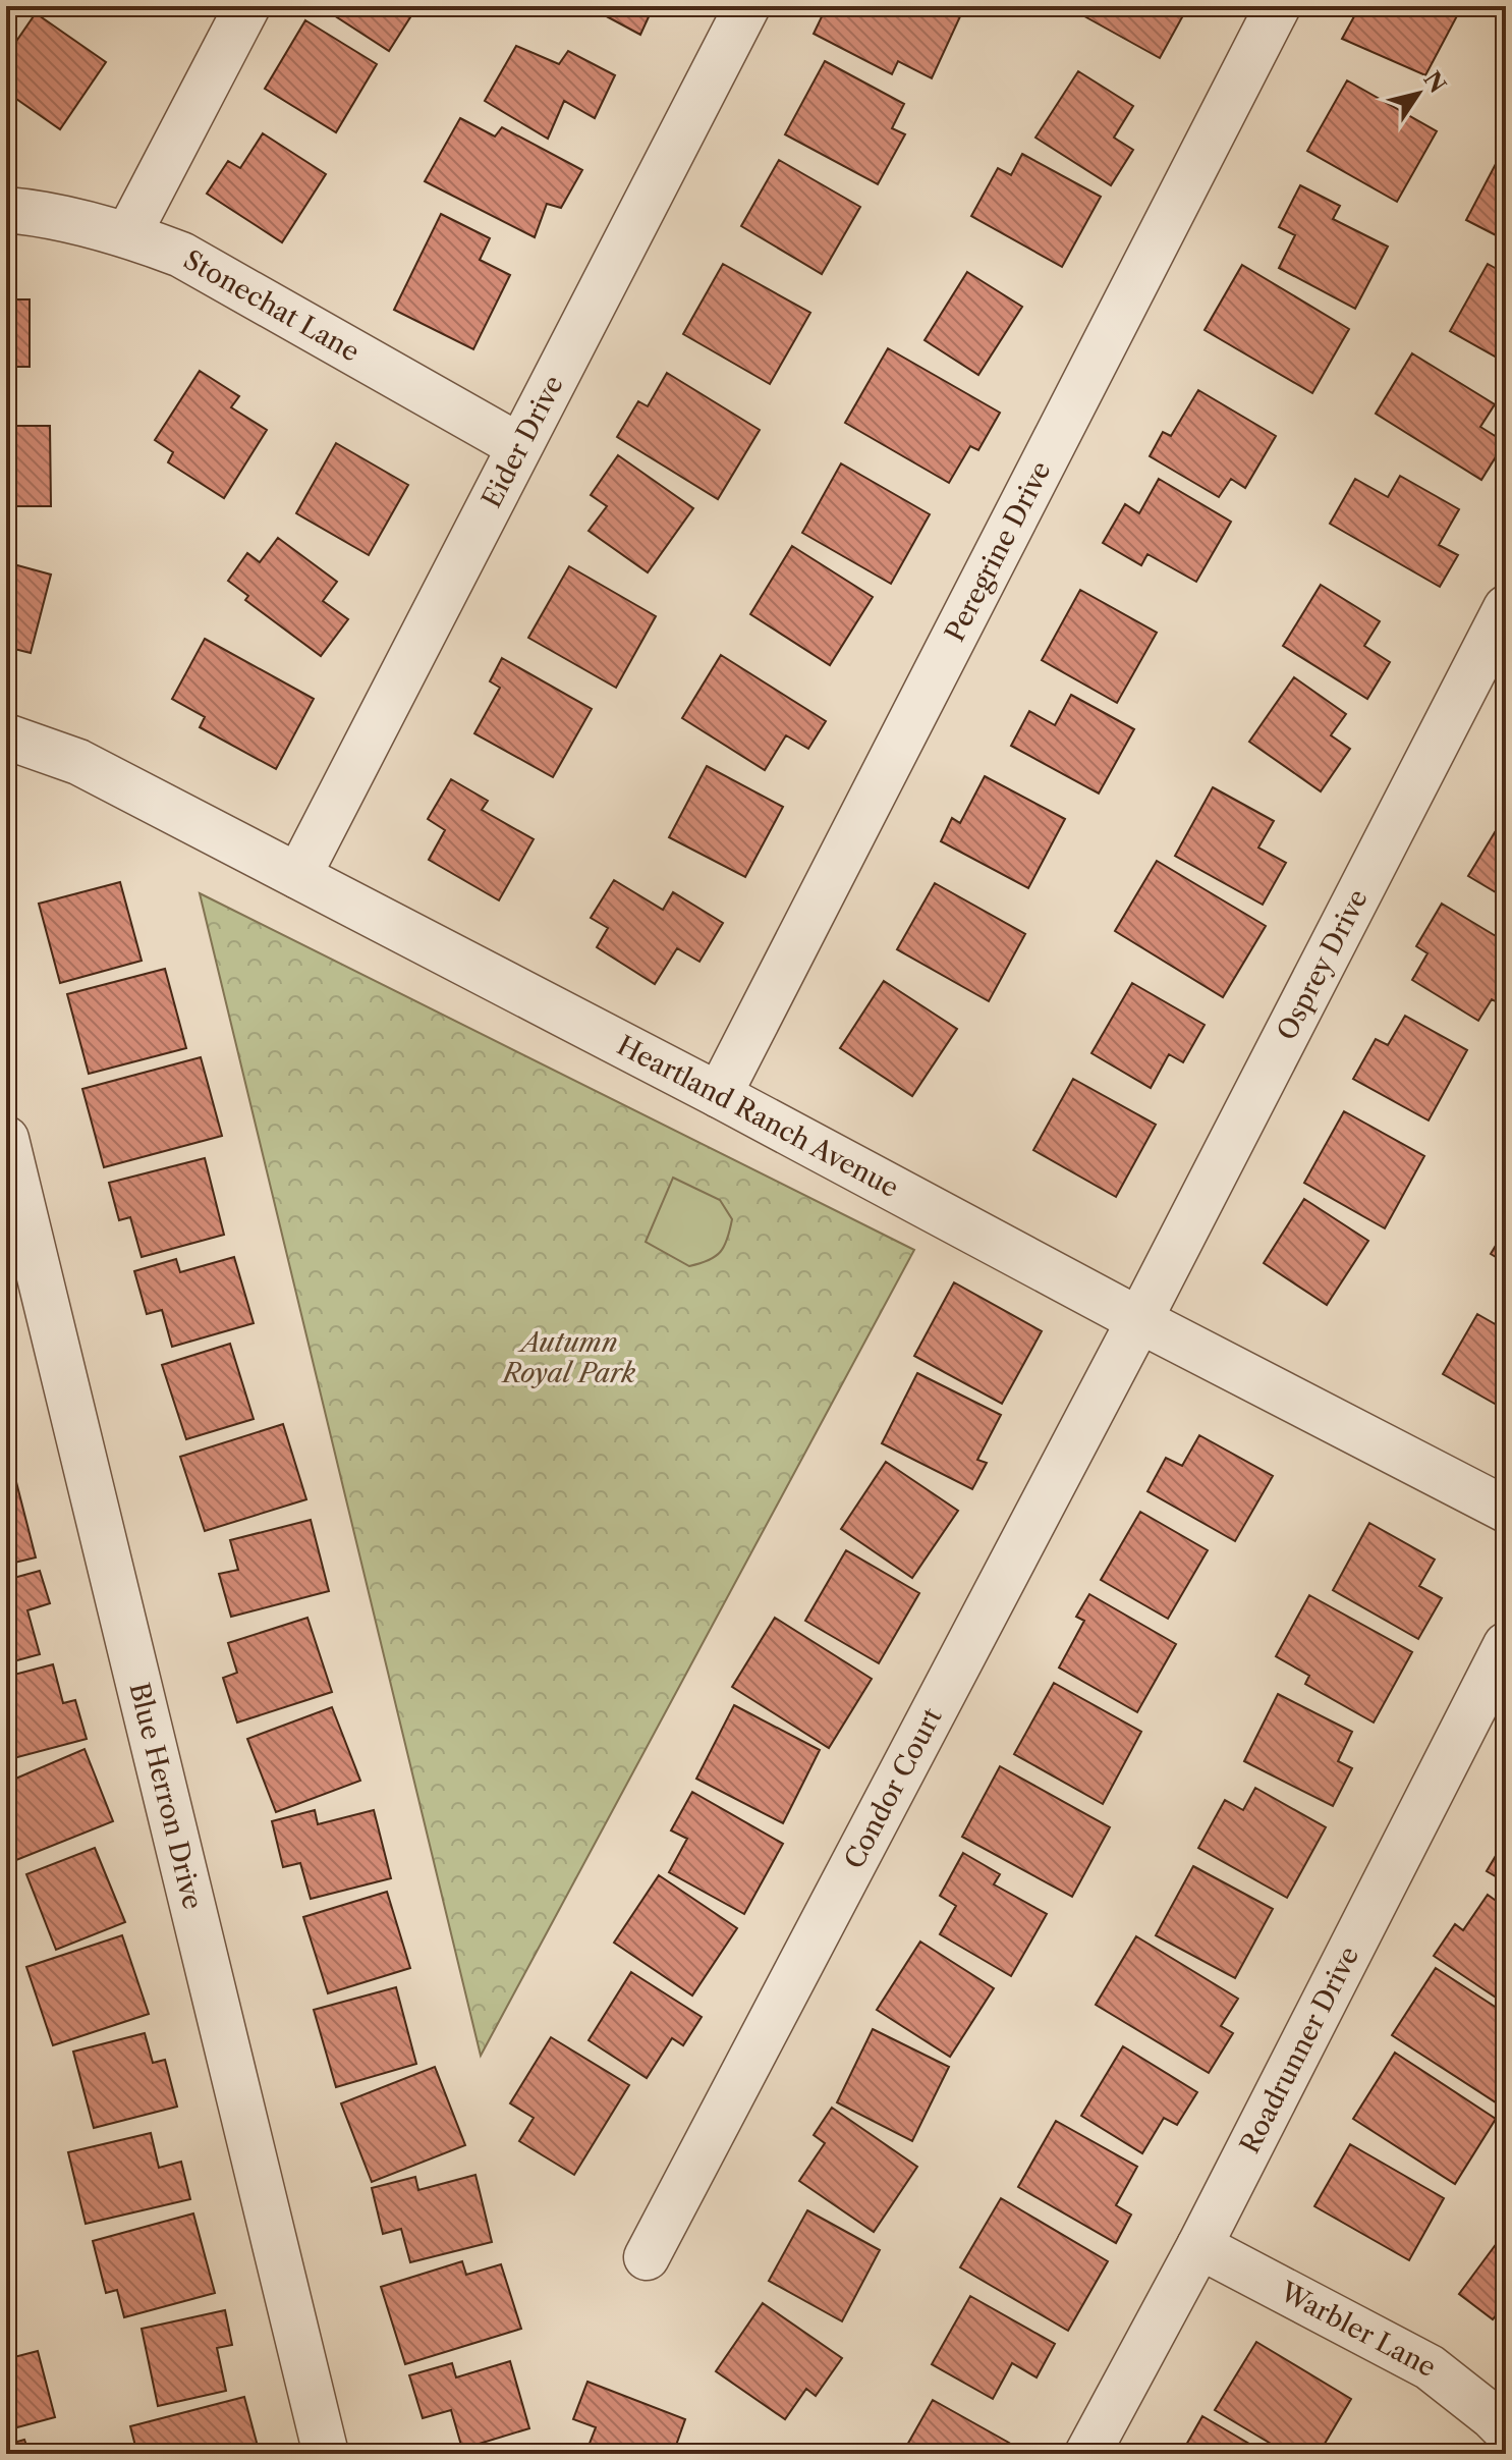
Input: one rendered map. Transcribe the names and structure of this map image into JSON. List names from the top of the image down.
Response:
{
  "streets": {
    "street": [
      "Stonechat Lane",
      "Eider Drive",
      "Peregrine Drive",
      "Osprey Drive",
      "Heartland Ranch Avenue",
      "Condor Court",
      "Blue Herron Drive",
      "Roadrunner Drive",
      "Warbler Lane"
    ]
  },
  "crossings": [
    ["Stonechat Lane", "Eider Drive"],
    ["Eider Drive", "Heartland Ranch Avenue"],
    ["Peregrine Drive", "Heartland Ranch Avenue"],
    ["Osprey Drive", "Heartland Ranch Avenue"],
    ["Osprey Drive", "Condor Court"],
    ["Heartland Ranch Avenue", "Condor Court"],
    ["Roadrunner Drive", "Warbler Lane"]
  ],
  "parks": ["Autumn Royal Park"],
  "north": "top right"
}
